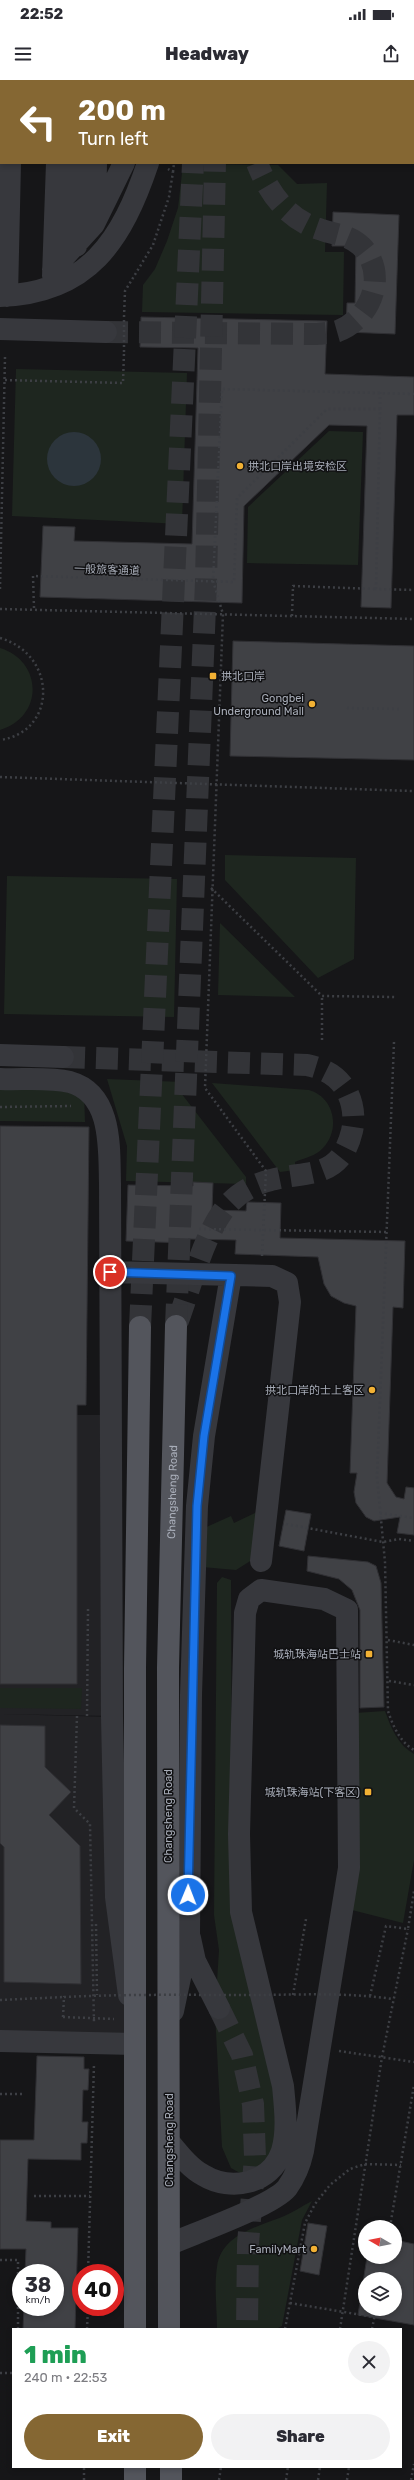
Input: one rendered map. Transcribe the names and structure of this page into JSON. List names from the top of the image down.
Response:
{
  "streets": {
    "main road": ["Changsheng Road"],
    "path": ["一般旅客通道"]
  },
  "places": {
    "other": [
      "拱北口岸出境安检区",
      "Gongbei Underground Mall",
      "拱北口岸的士上客区",
      "FamilyMart"
    ],
    "transit": ["拱北口岸", "城轨珠海站巴士站", "城轨珠海站(下客区)"]
  },
  "north": "left",
  "page": {
    "status": "22:52",
    "header": "Headway",
    "turn": ["200 m", "Turn left"],
    "speed": "38 km/h",
    "limit": "40",
    "heading": ["1 min", "240 m · 22:53"],
    "buttons": ["Exit", "Share"]
  }
}
